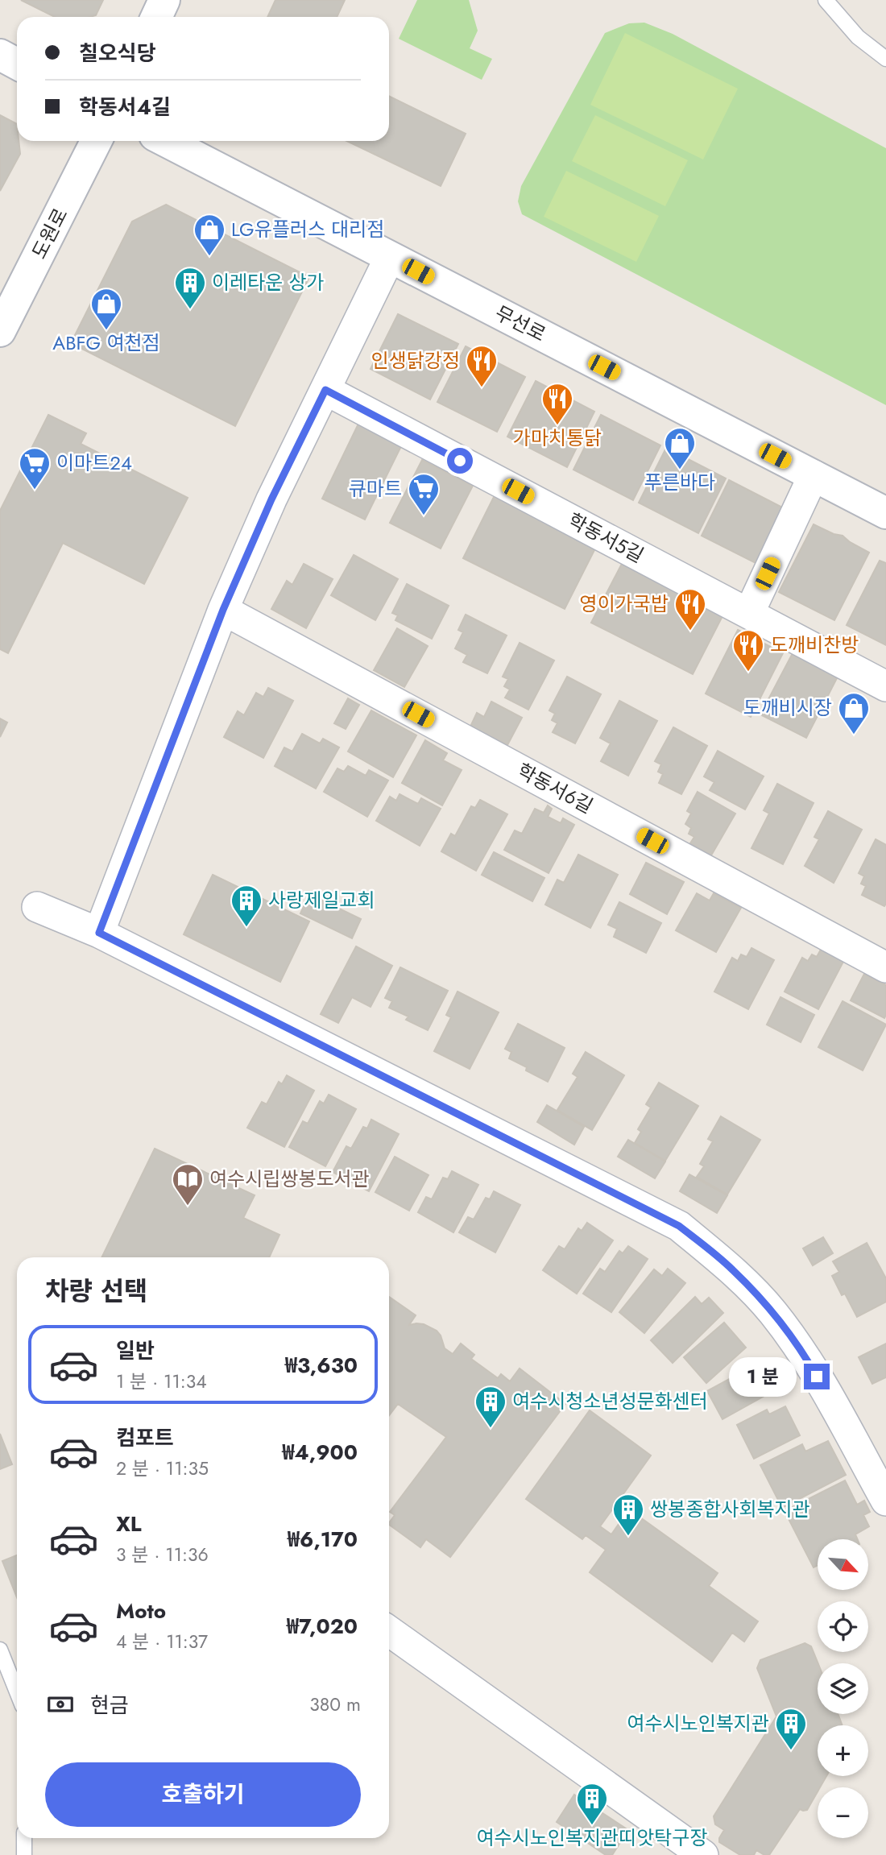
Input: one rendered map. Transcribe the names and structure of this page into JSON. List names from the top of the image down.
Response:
{
  "streets": {
    "street": [
      "도원로",
      "무선로",
      "학동서5길",
      "학동서6길"
    ]
  },
  "places": {
    "shop": [
      "LG유플러스 대리점",
      "ABFG 여천점",
      "푸른바다",
      "도깨비시장"
    ],
    "building": [
      "이레타운 상가",
      "사랑제일교회",
      "여수시청소년성문화센터",
      "쌍봉종합사회복지관",
      "여수시노인복지관",
      "여수시노인복지관띠앗탁구장"
    ],
    "restaurant": [
      "인생닭강정",
      "가마치통닭",
      "영이가국밥",
      "도깨비찬방"
    ],
    "supermarket": ["이마트24", "큐마트"],
    "library": ["여수시립쌍봉도서관"]
  },
  "north": "bottom right",
  "page": {
    "banner": ["칠오식당", "학동서4길"],
    "heading": "차량 선택",
    "list": [
      {
        "name": "일반",
        "note": "1 분 · 11:34",
        "value": "₩3,630"
      },
      {
        "name": "컴포트",
        "note": "2 분 · 11:35",
        "value": "₩4,900"
      },
      {
        "name": "XL",
        "note": "3 분 · 11:36",
        "value": "₩6,170"
      },
      {
        "name": "Moto",
        "note": "4 분 · 11:37",
        "value": "₩7,020"
      }
    ],
    "bubble": "1 분",
    "map_buttons": ["+", "−"],
    "pay": ["현금", "380 m"],
    "buttons": "호출하기"
  }
}
